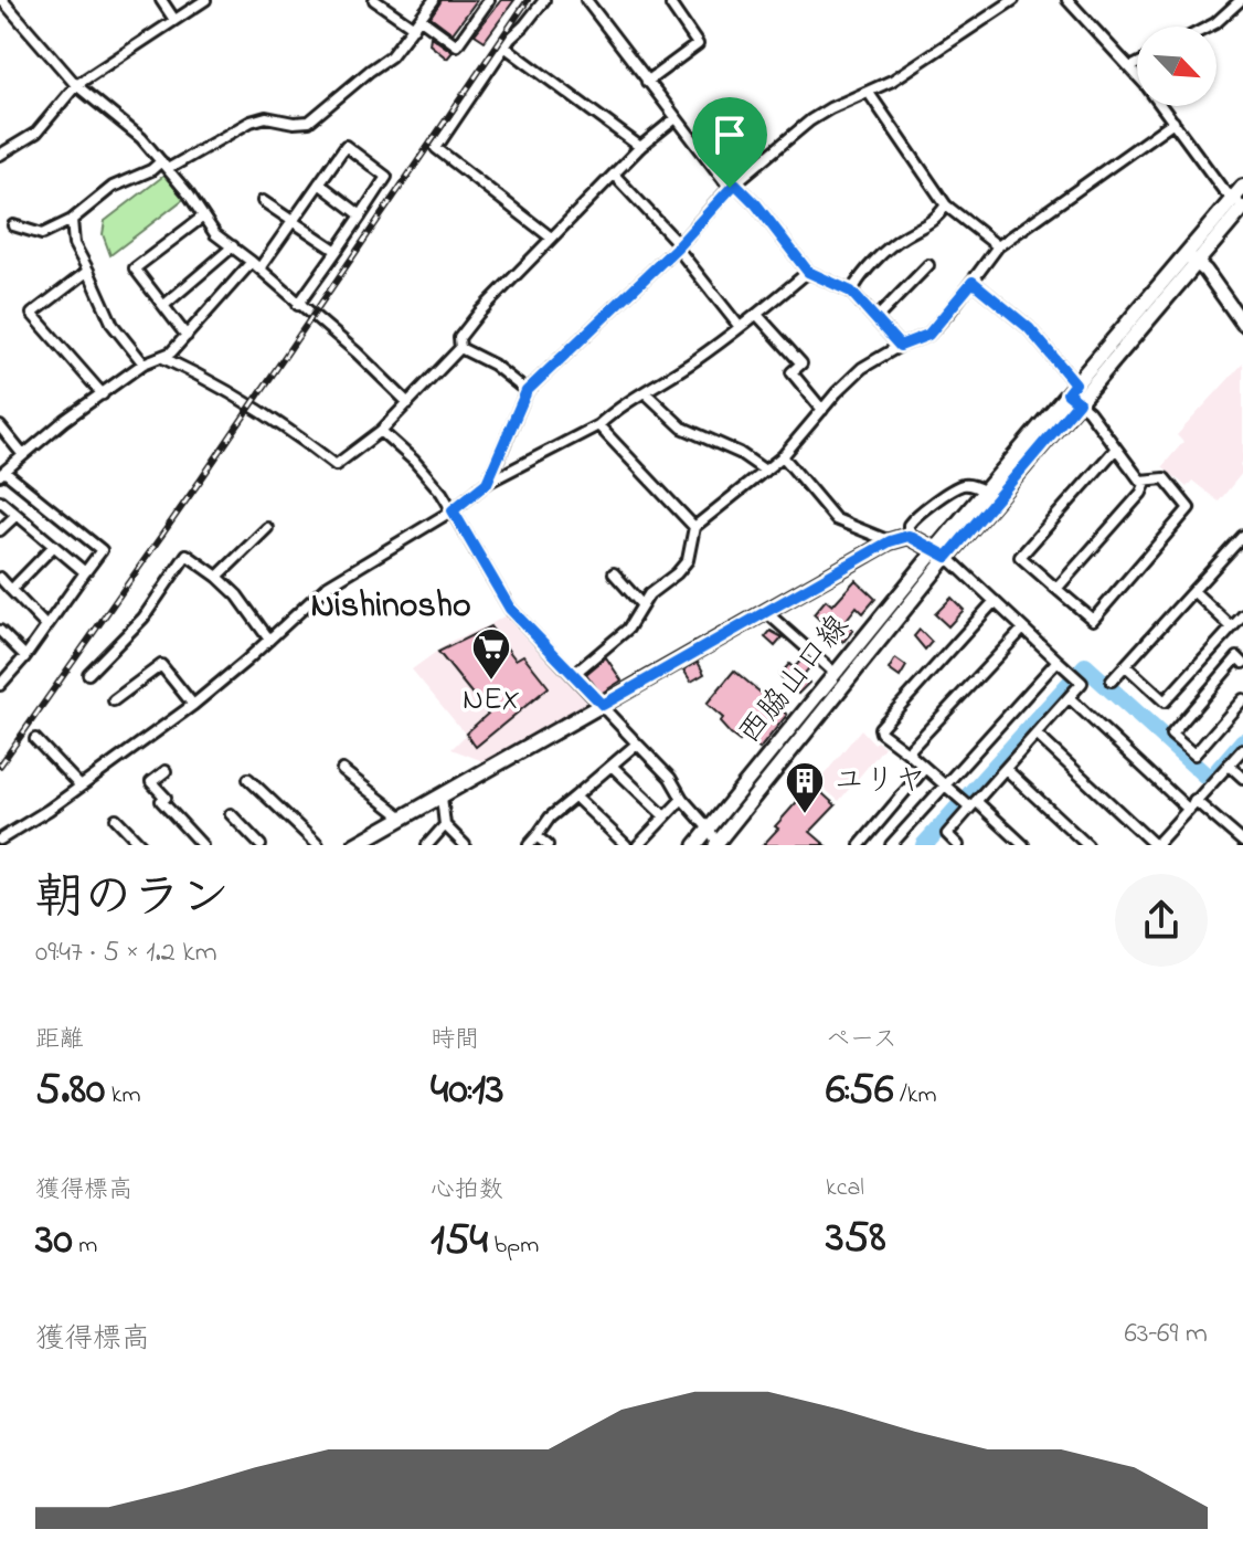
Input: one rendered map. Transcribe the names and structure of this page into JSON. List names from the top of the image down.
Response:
{
  "streets": {
    "street": ["西脇山口線"]
  },
  "districts": ["Nishinosho"],
  "places": {
    "supermarket": ["NEX"],
    "building": ["ユリヤ"]
  },
  "north": "bottom right",
  "page": {
    "heading": ["朝のラン", "09:47 · 5 × 1.2 km"],
    "stats": [
      ["距離", "5.80 km"],
      ["時間", "40:13"],
      ["ペース", "6:56 /km"],
      ["獲得標高", "30 m"],
      ["心拍数", "154 bpm"],
      ["kcal", "358"]
    ],
    "chart": ["獲得標高", "63–69 m"]
  }
}
